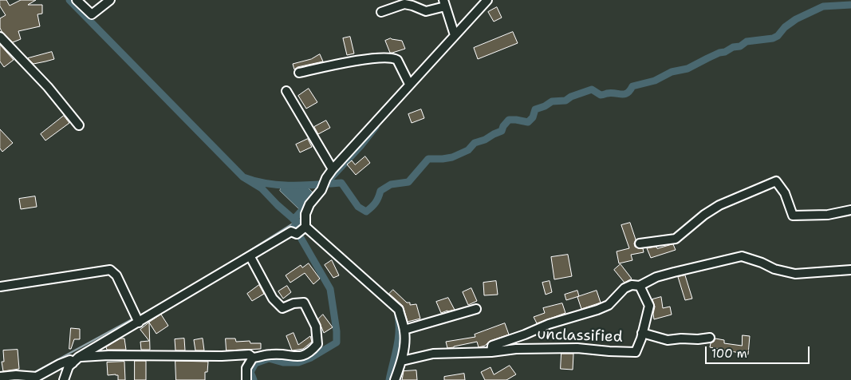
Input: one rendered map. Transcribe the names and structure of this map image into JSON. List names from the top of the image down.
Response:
{
  "streets": {
    "street": ["unclassified"]
  },
  "scale_bar": "100 m"
}
